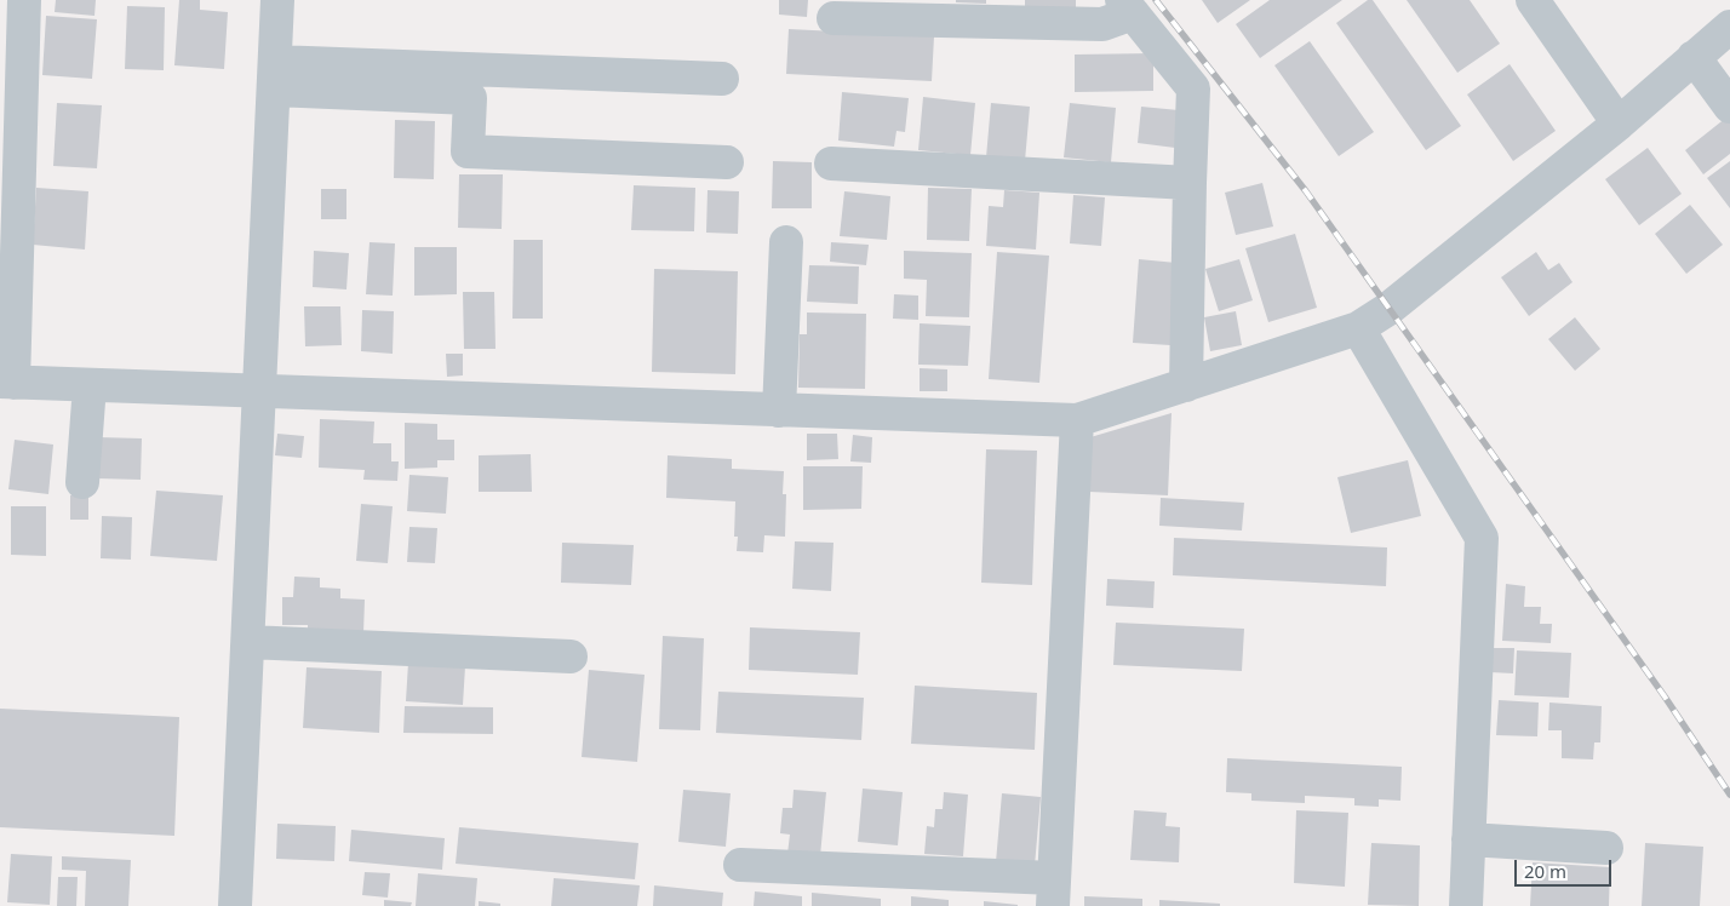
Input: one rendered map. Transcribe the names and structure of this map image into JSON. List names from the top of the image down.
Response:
{
  "scale_bar": "20 m"
}
